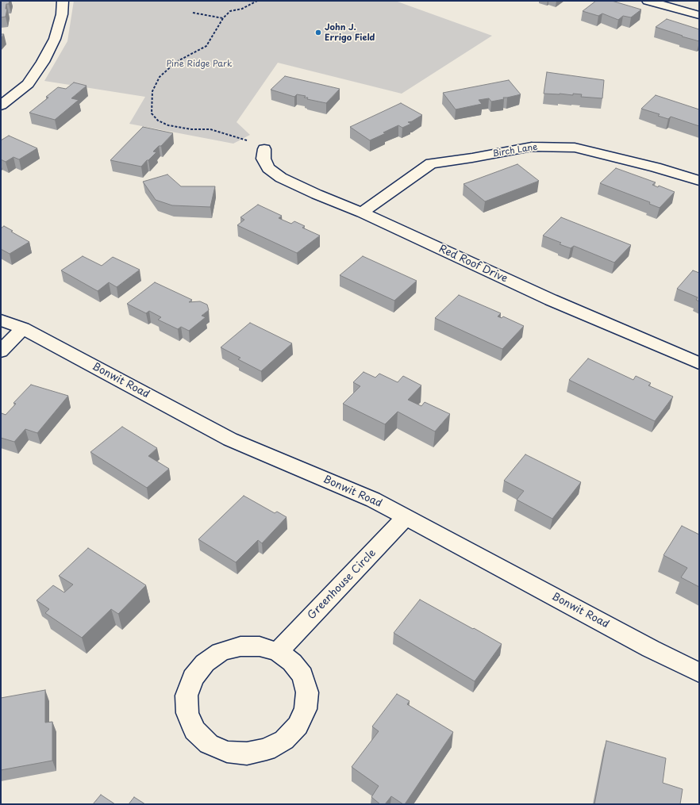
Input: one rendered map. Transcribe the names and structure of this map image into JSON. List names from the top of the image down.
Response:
{
  "streets": {
    "street": [
      "Birch Lane",
      "Red Roof Drive",
      "Bonwit Road",
      "Greenhouse Circle"
    ]
  },
  "crossings": [
    ["Birch Lane", "Red Roof Drive"],
    ["Bonwit Road", "Greenhouse Circle"]
  ],
  "parks": ["Pine Ridge Park"],
  "places": ["John J. Errigo Field"]
}
